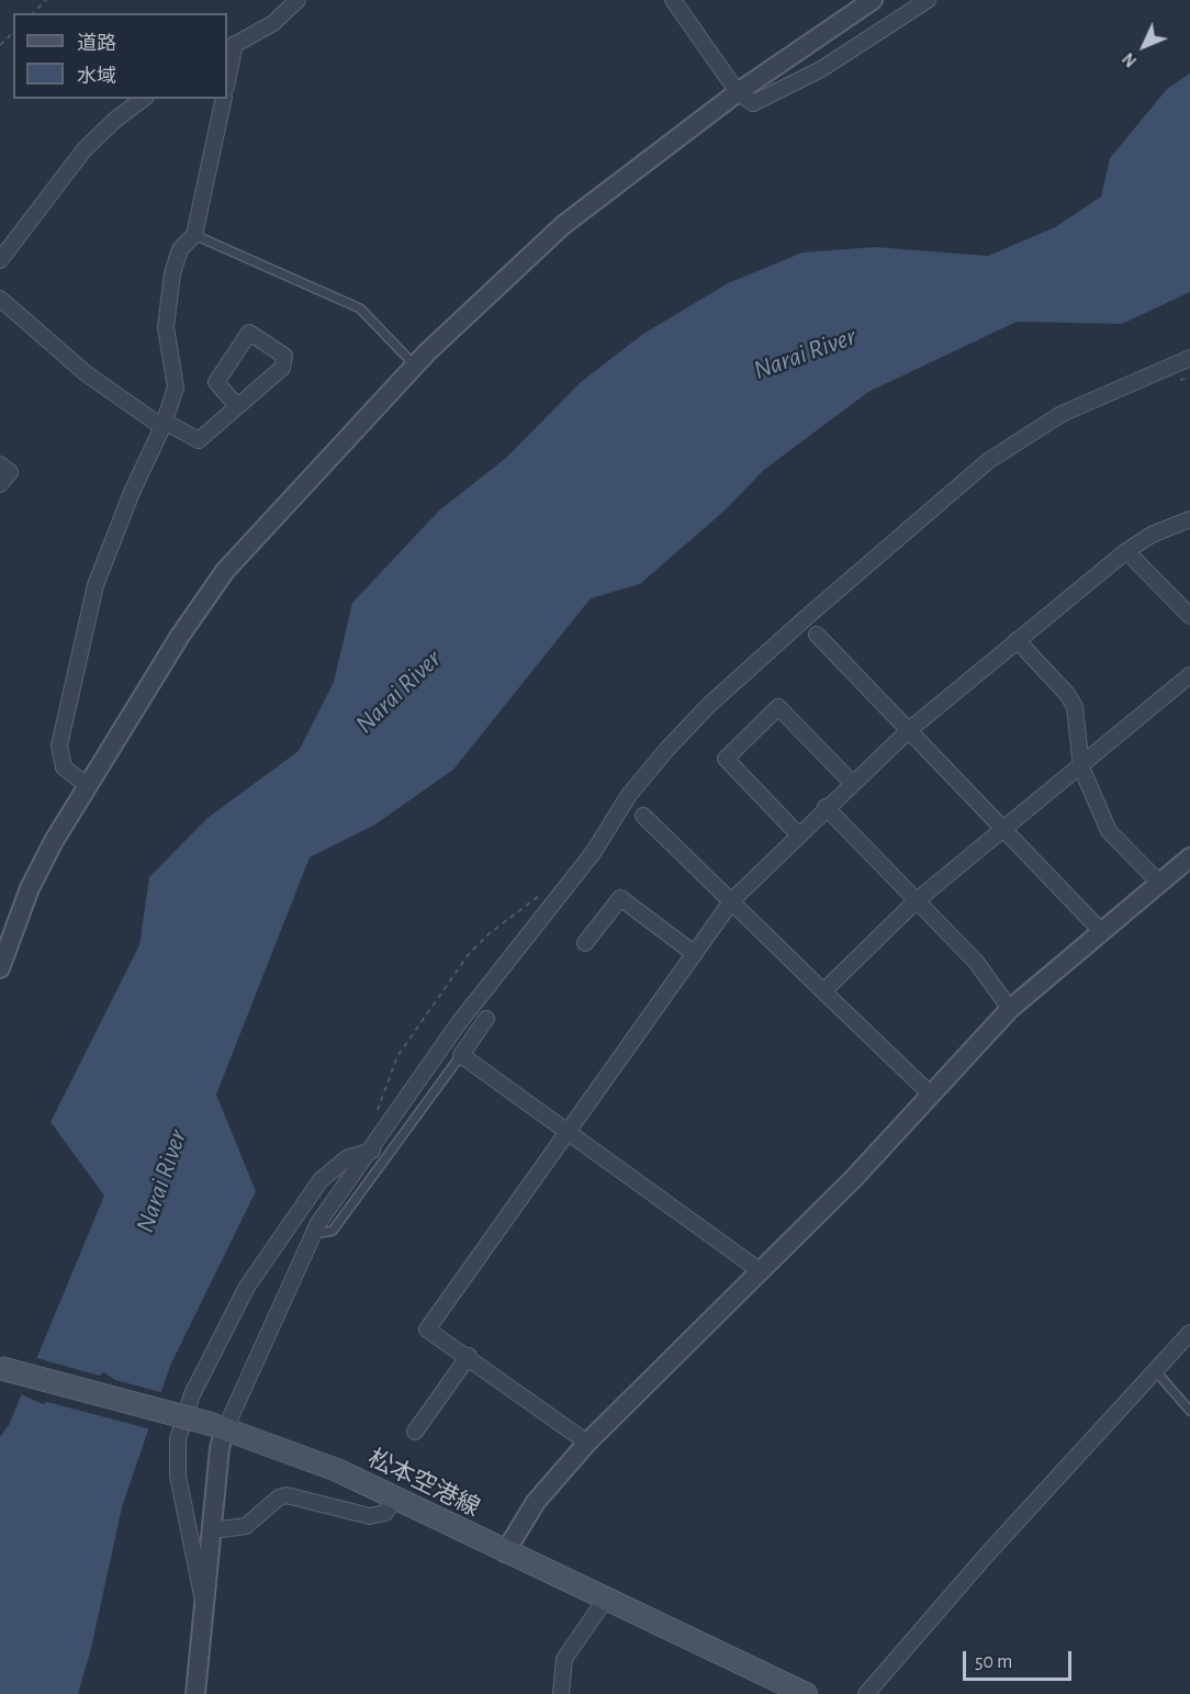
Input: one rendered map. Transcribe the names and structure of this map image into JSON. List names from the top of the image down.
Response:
{
  "streets": {
    "main road": ["松本空港線"]
  },
  "water": ["Narai River"],
  "legend": ["道路", "水域"],
  "scale_bar": "50 m",
  "north": "bottom left"
}
